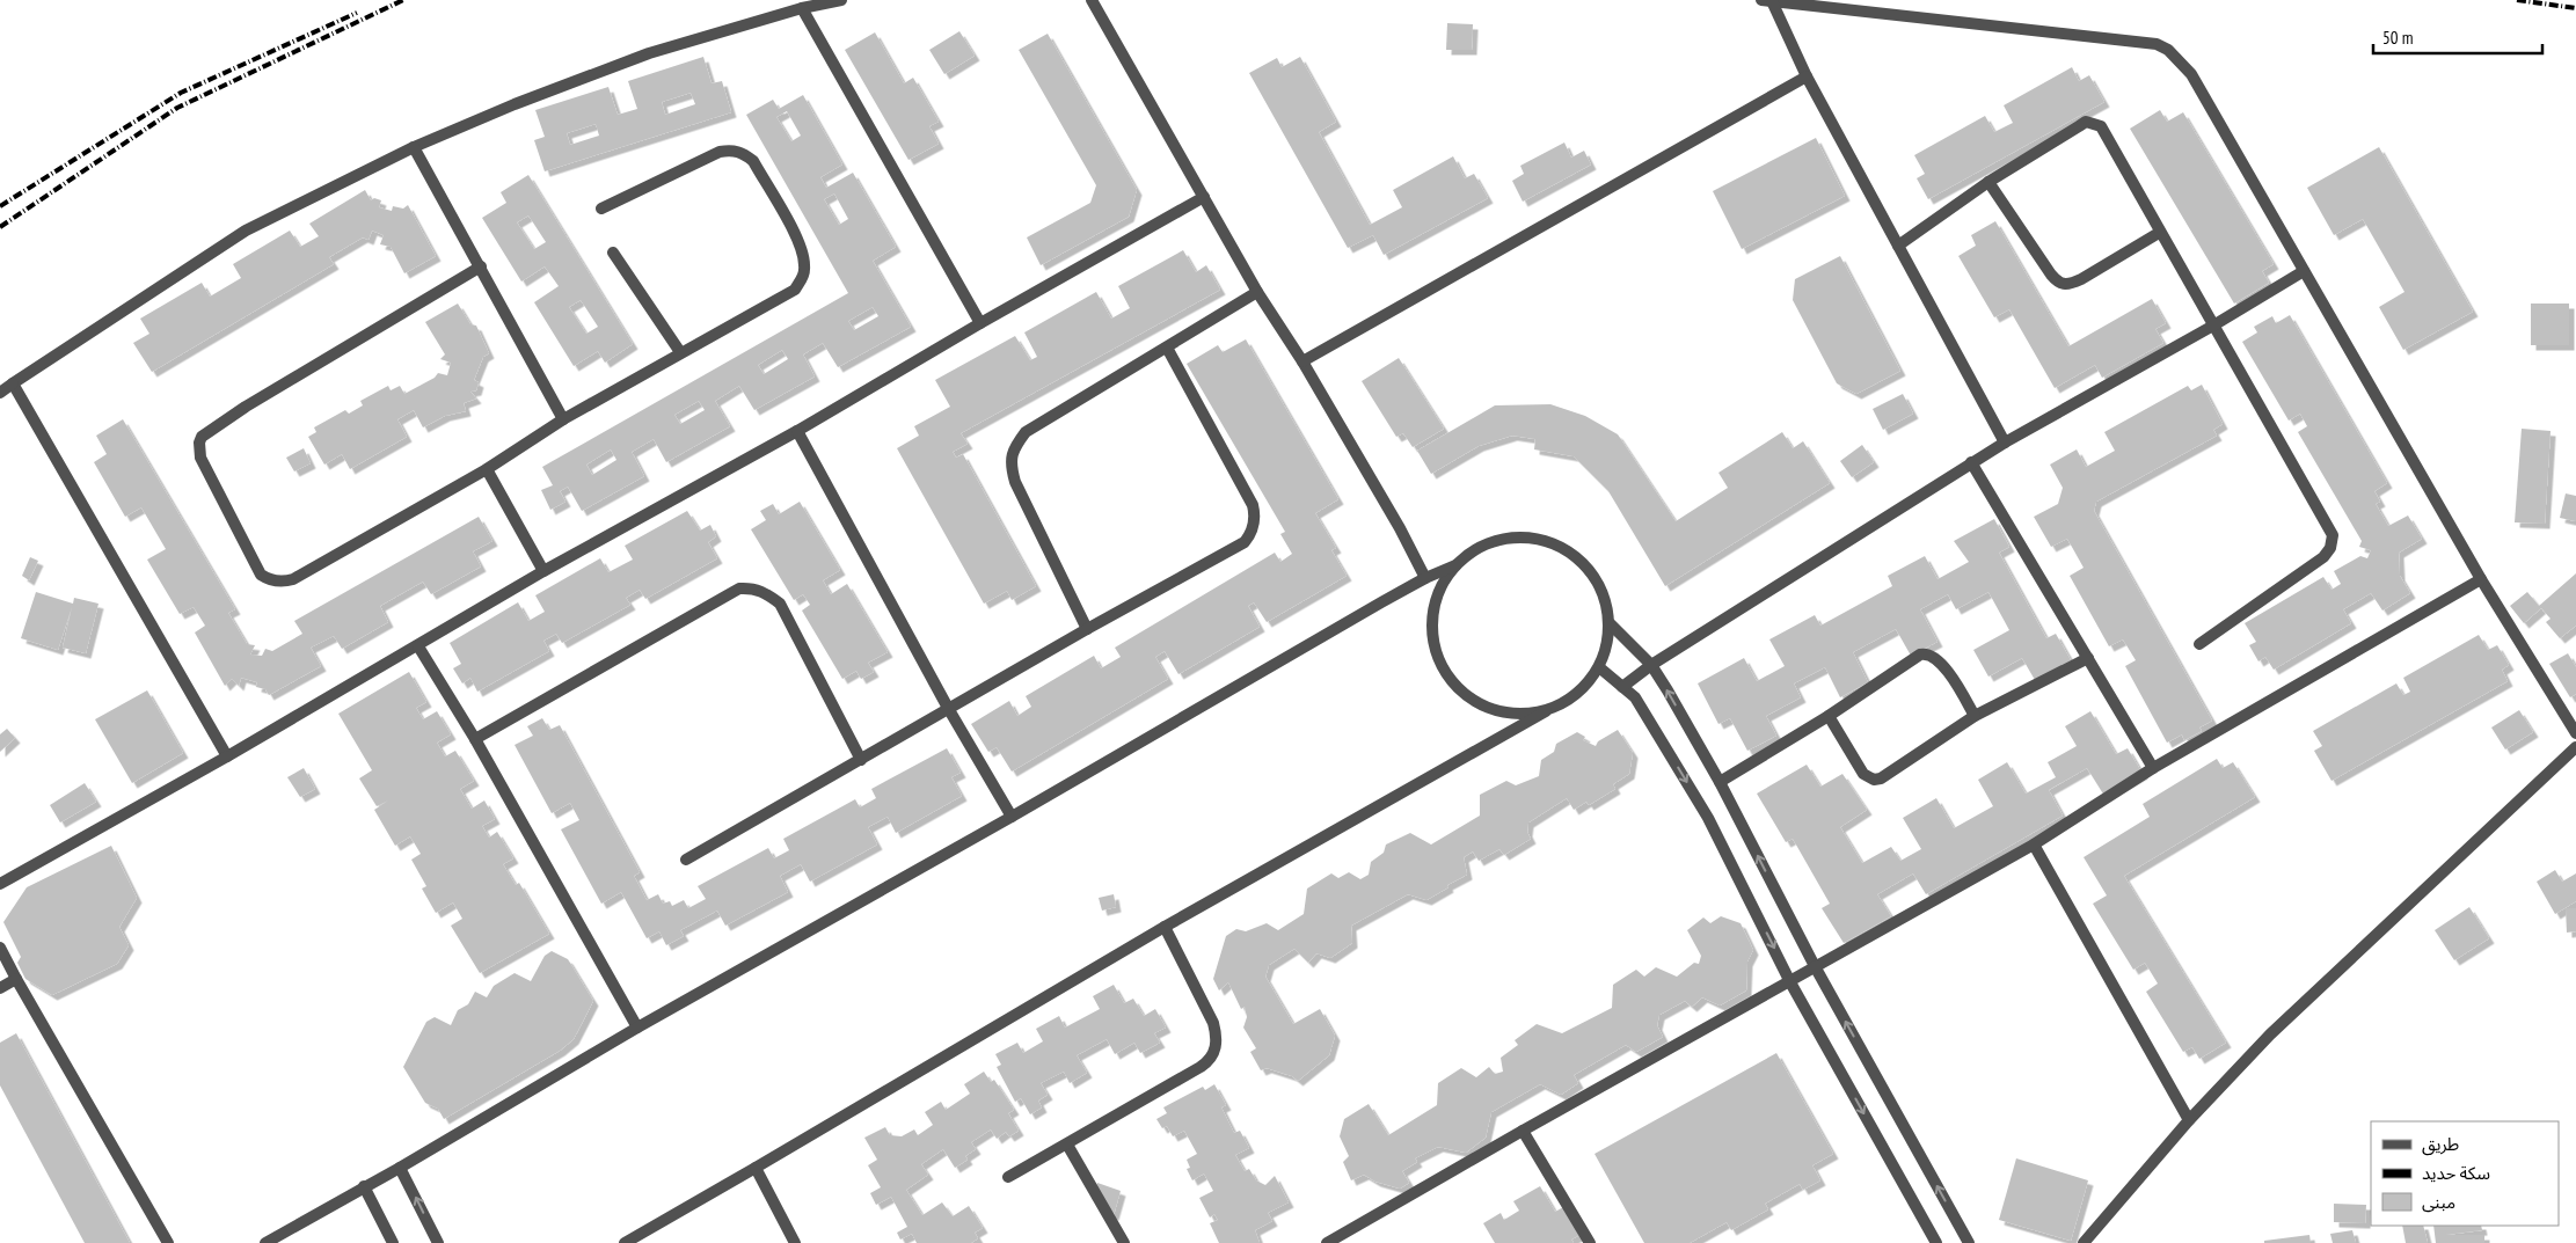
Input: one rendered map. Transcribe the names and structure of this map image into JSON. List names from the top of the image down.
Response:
{
  "legend": ["طريق", "سكة حديد", "مبنى"],
  "scale_bar": "50 m"
}
